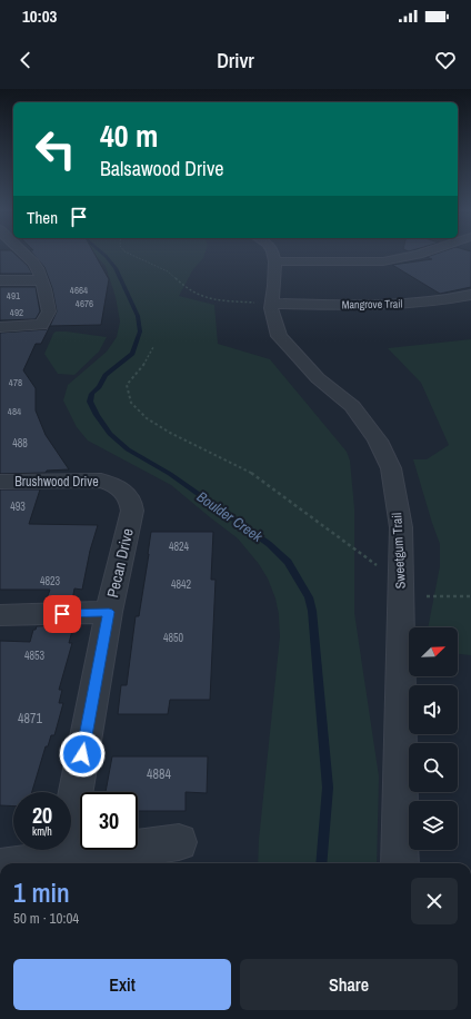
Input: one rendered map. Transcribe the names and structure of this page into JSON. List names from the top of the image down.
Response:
{
  "streets": {
    "street": [
      "Mangrove Trail",
      "Brushwood Drive",
      "Sweetgum Trail",
      "Pecan Drive"
    ]
  },
  "crossings": [
    ["Mangrove Trail", "Sweetgum Trail"],
    ["Brushwood Drive", "Pecan Drive"]
  ],
  "water": ["Boulder Creek"],
  "house_numbers": [
    "4664",
    "491",
    "4676",
    "492",
    "478",
    "484",
    "488",
    "493",
    "4824",
    "4823",
    "4842",
    "4850",
    "4853",
    "4871",
    "4884"
  ],
  "north": "top right",
  "page": {
    "status": "10:03",
    "header": "Drivr",
    "turn": ["40 m", "Balsawood Drive"],
    "then": "Then",
    "speed": "20 km/h",
    "limit": "30",
    "heading": ["1 min", "50 m · 10:04"],
    "buttons": ["Exit", "Share"]
  }
}
